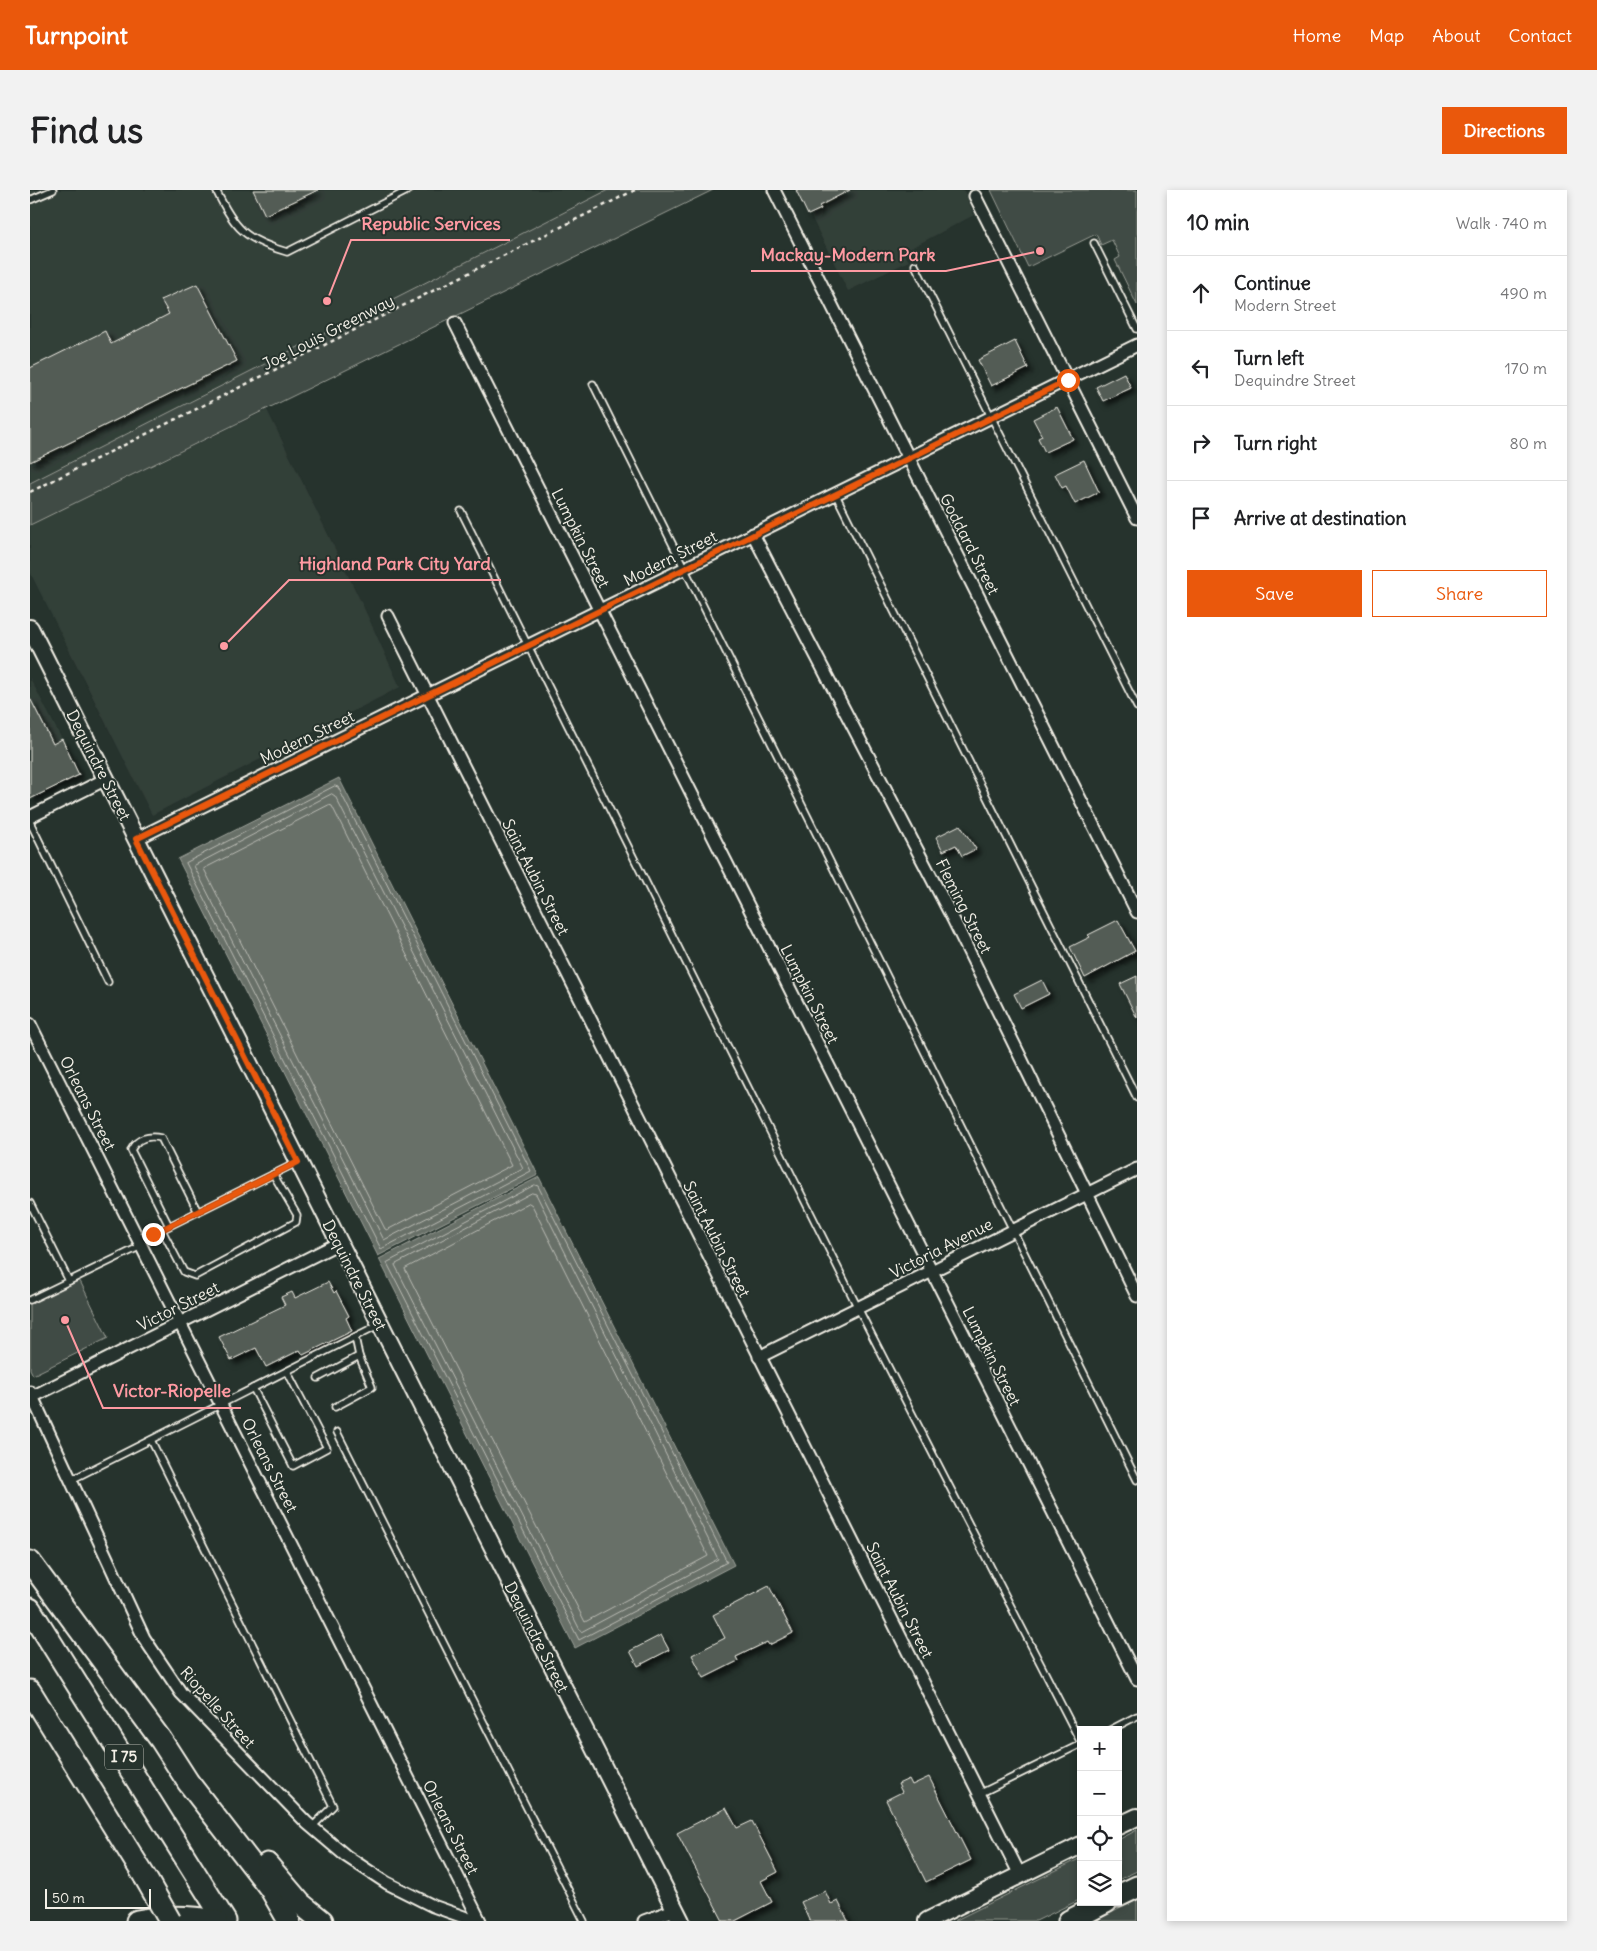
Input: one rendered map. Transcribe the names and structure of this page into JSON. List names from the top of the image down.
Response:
{
  "streets": {
    "highway": ["I 75"],
    "street": [
      "Lumpkin Street",
      "Goddard Street",
      "Modern Street",
      "Dequindre Street",
      "Saint Aubin Street",
      "Fleming Street",
      "Orleans Street",
      "Victoria Avenue",
      "Victor Street",
      "Riopelle Street"
    ],
    "path": ["Joe Louis Greenway"]
  },
  "crossings": [
    ["Lumpkin Street", "Modern Street"],
    ["Lumpkin Street", "Victoria Avenue"],
    ["Goddard Street", "Modern Street"],
    ["Modern Street", "Dequindre Street"],
    ["Modern Street", "Saint Aubin Street"],
    ["Modern Street", "Fleming Street"],
    ["Dequindre Street", "Victor Street"],
    ["Saint Aubin Street", "Victoria Avenue"],
    ["Fleming Street", "Victoria Avenue"],
    ["Orleans Street", "Victor Street"],
    ["Victor Street", "Riopelle Street"]
  ],
  "places": [
    "Mackay-Modern Park",
    "Republic Services",
    "Highland Park City Yard",
    "Victor-Riopelle"
  ],
  "scale_bar": "50 m",
  "page": {
    "header": "Turnpoint",
    "nav": [
      "Home",
      "Map",
      "About",
      "Contact"
    ],
    "buttons": [
      "Directions",
      ["Save", "Share"]
    ],
    "title": "Find us",
    "heading": ["10 min", "Walk · 740 m"],
    "list": [
      ["Continue", "Modern Street", "490 m"],
      ["Turn left", "Dequindre Street", "170 m"],
      ["Turn right", "80 m"],
      "Arrive at destination"
    ],
    "map_buttons": ["+", "−"],
    "scale": "50 m"
  }
}
